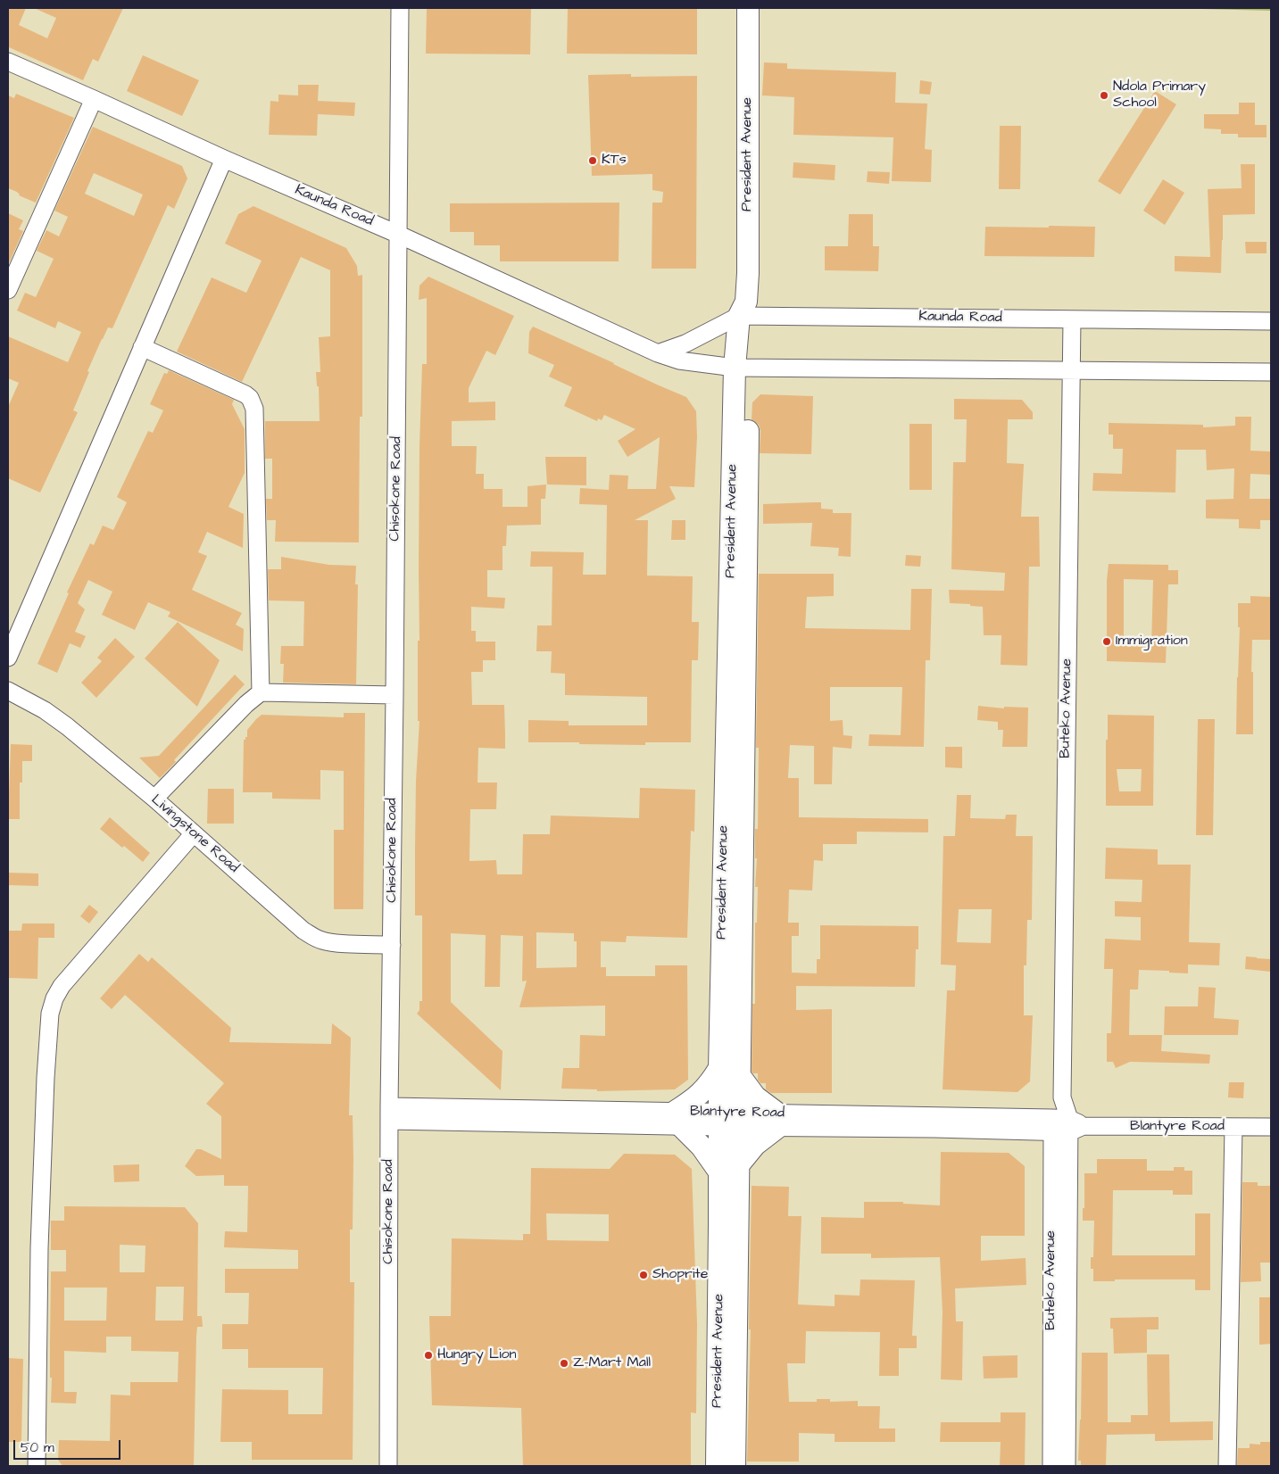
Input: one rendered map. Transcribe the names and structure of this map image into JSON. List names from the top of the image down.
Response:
{
  "streets": {
    "main road": ["President Avenue"],
    "street": [
      "Kaunda Road",
      "Chisokone Road",
      "Buteko Avenue",
      "Livingstone Road",
      "Blantyre Road"
    ]
  },
  "crossings": [
    ["President Avenue", "Kaunda Road"],
    ["President Avenue", "Blantyre Road"],
    ["Kaunda Road", "Chisokone Road"],
    ["Kaunda Road", "Buteko Avenue"],
    ["Chisokone Road", "Livingstone Road"],
    ["Chisokone Road", "Blantyre Road"],
    ["Buteko Avenue", "Blantyre Road"]
  ],
  "places": [
    "Ndola Primary School",
    "KTs",
    "Immigration",
    "Shoprite",
    "Hungry Lion",
    "Z-Mart Mall"
  ],
  "scale_bar": "50 m"
}
